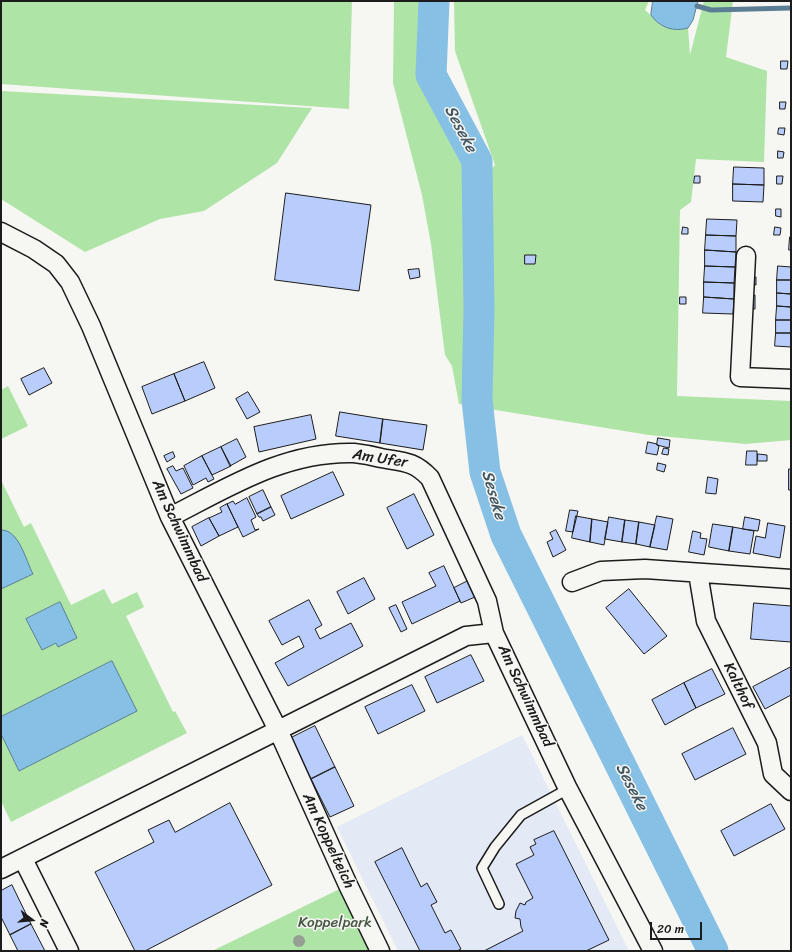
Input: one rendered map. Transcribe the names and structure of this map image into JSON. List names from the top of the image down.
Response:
{
  "streets": {
    "street": [
      "Am Ufer",
      "Am Schwimmbad",
      "Kalthof",
      "Am Koppelteich"
    ]
  },
  "crossings": [
    ["Am Ufer", "Am Schwimmbad"],
    ["Am Schwimmbad", "Am Koppelteich"]
  ],
  "water": ["Seseke"],
  "parks": ["Koppelpark"],
  "scale_bar": "20 m",
  "north": "right"
}
